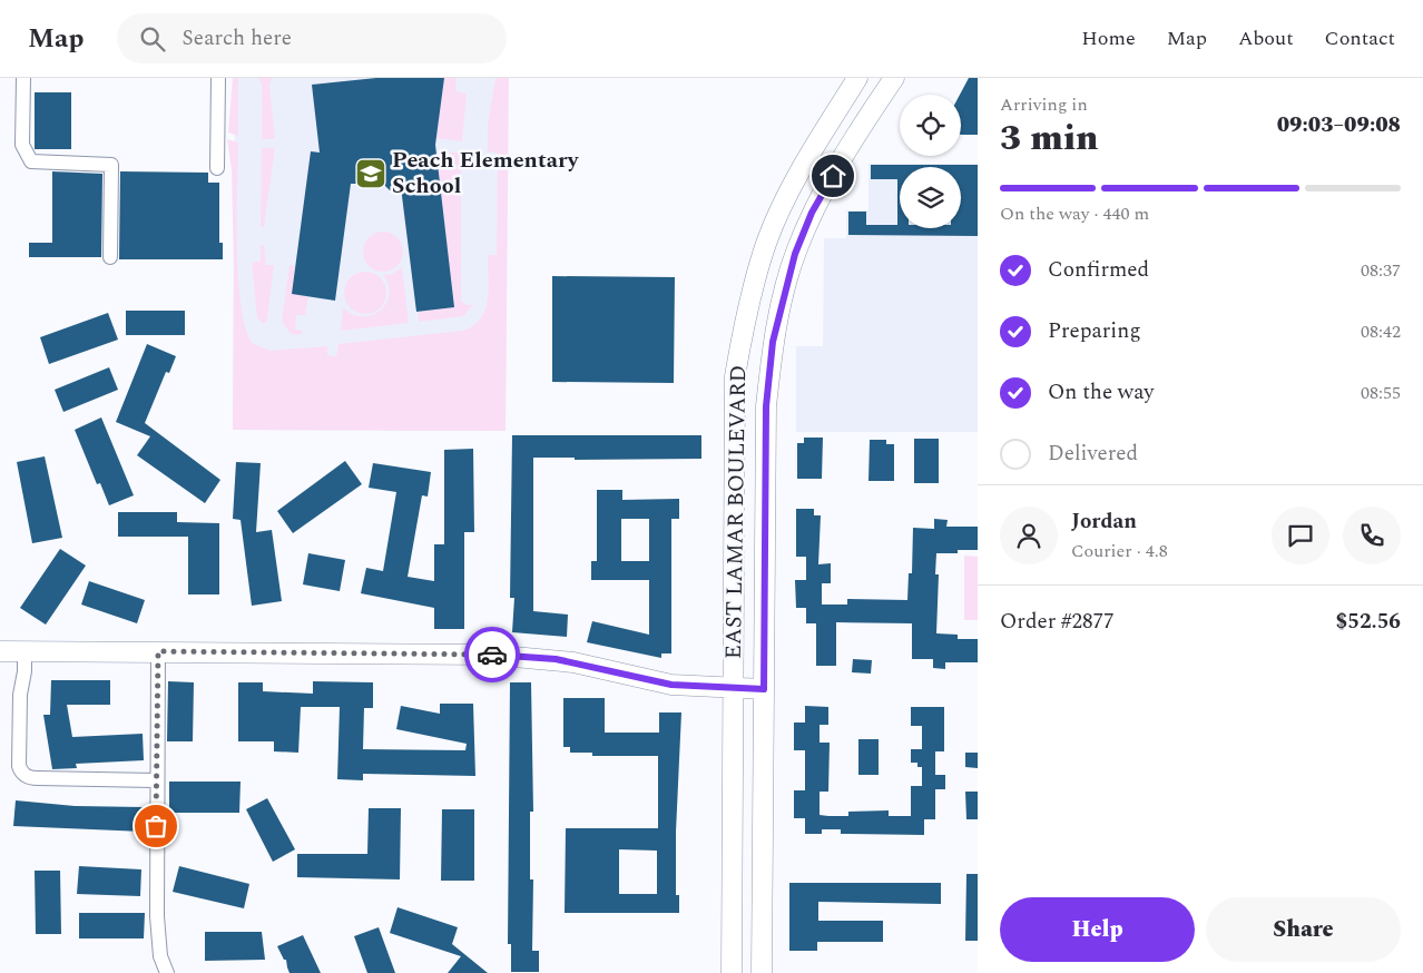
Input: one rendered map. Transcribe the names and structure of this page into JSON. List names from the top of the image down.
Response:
{
  "streets": {
    "main road": ["EAST LAMAR BOULEVARD"]
  },
  "places": {
    "school or university": ["Peach Elementary School"]
  },
  "page": {
    "header": "Map",
    "search": "Search here",
    "nav": [
      "Home",
      "Map",
      "About",
      "Contact"
    ],
    "heading": ["3 min", "Arriving in", "09:03–09:08"],
    "panel": [
      "Jordan",
      "Courier · 4.8",
      "Order #2877",
      "$52.56"
    ],
    "bar": "On the way · 440 m",
    "list": [
      ["Confirmed", "08:37"],
      ["Preparing", "08:42"],
      ["On the way", "08:55"],
      "Delivered"
    ],
    "buttons": ["Help", "Share"]
  }
}
